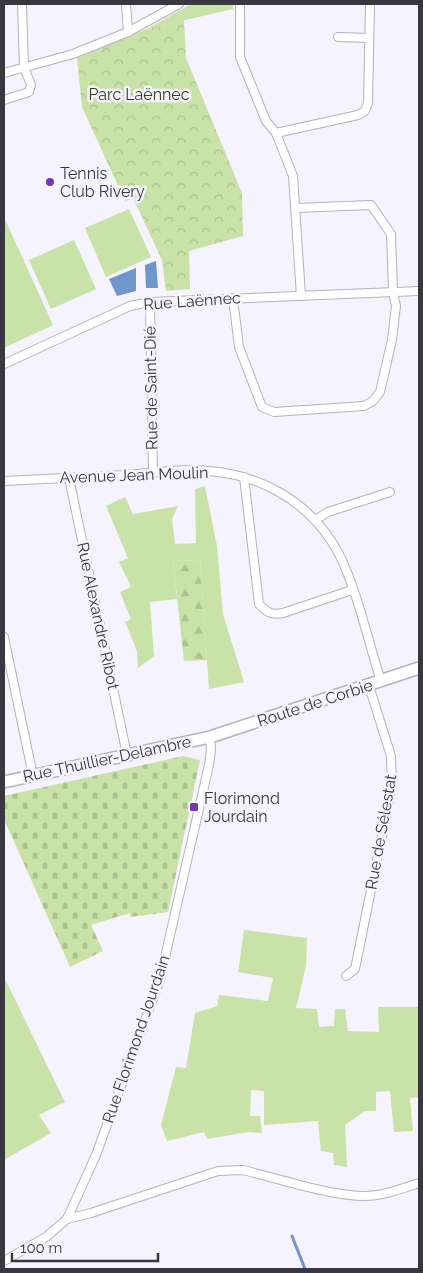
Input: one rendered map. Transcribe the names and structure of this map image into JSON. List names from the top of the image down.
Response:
{
  "streets": {
    "main road": ["Route de Corbie", "Rue Thuillier-Delambre"],
    "street": [
      "Rue Laënnec",
      "Rue de Saint-Dié",
      "Avenue Jean Moulin",
      "Rue Alexandre Ribot",
      "Rue de Sélestat",
      "Rue Florimond Jourdain"
    ]
  },
  "crossings": [
    ["Rue Laënnec", "Rue de Saint-Dié"],
    ["Rue de Saint-Dié", "Avenue Jean Moulin"],
    ["Avenue Jean Moulin", "Rue Alexandre Ribot"],
    ["Avenue Jean Moulin", "Route de Corbie"],
    ["Rue Alexandre Ribot", "Rue Thuillier-Delambre"],
    ["Route de Corbie", "Rue Thuillier-Delambre"],
    ["Route de Corbie", "Rue de Sélestat"],
    ["Route de Corbie", "Rue Florimond Jourdain"],
    ["Rue Thuillier-Delambre", "Rue Florimond Jourdain"]
  ],
  "parks": ["Parc Laënnec"],
  "places": {
    "other": ["Tennis Club Rivery"],
    "transit": ["Florimond Jourdain"]
  },
  "scale_bar": "100 m"
}
